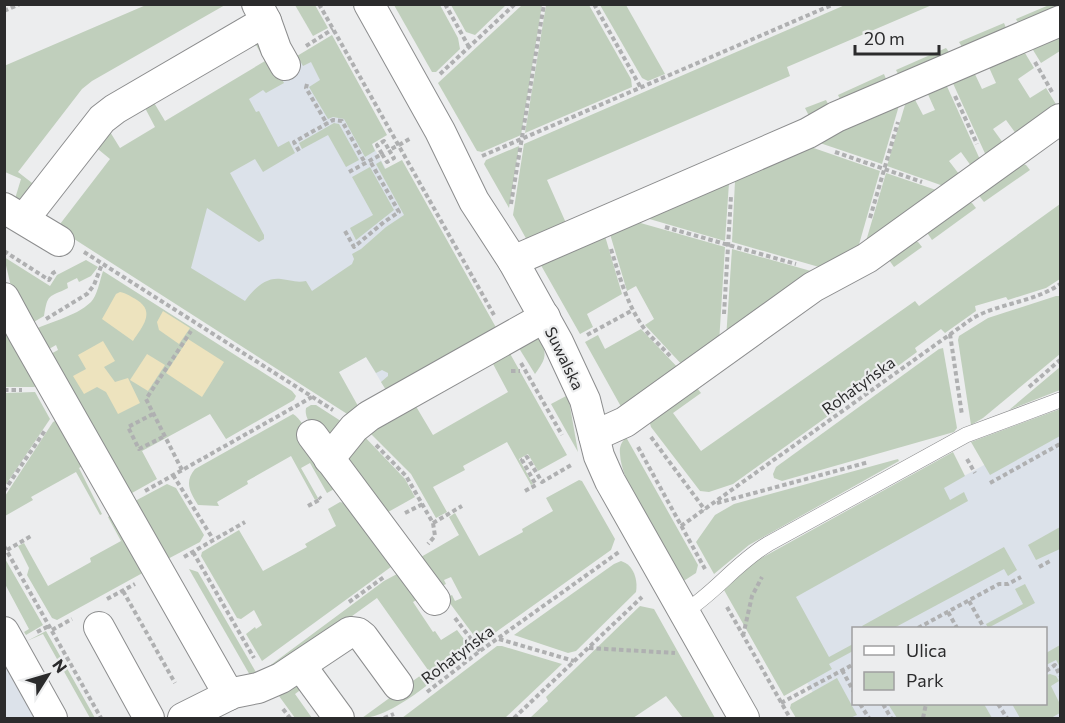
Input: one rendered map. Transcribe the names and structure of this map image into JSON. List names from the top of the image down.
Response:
{
  "streets": {
    "street": ["Suwalska"],
    "path": ["Rohatyńska"]
  },
  "legend": ["Ulica", "Park"],
  "scale_bar": "20 m",
  "north": "top right"
}
